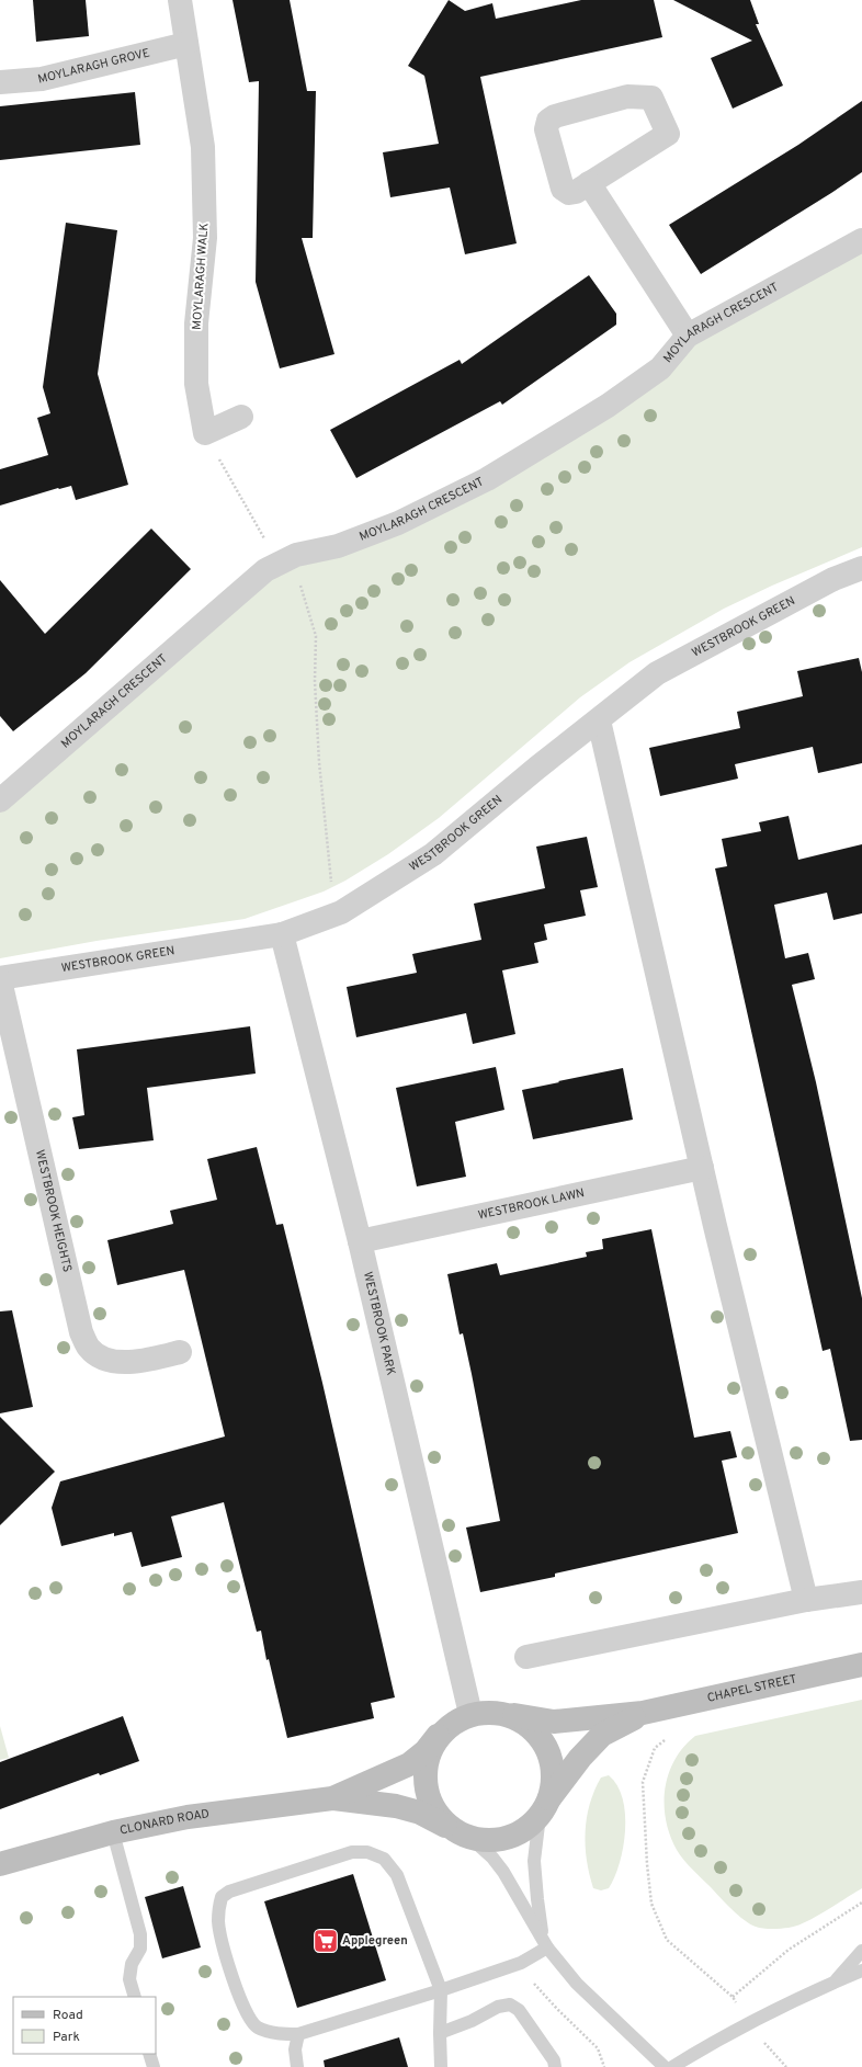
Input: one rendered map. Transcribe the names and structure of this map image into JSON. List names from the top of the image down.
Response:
{
  "streets": {
    "main road": ["CHAPEL STREET", "CLONARD ROAD"],
    "street": [
      "MOYLARAGH GROVE",
      "MOYLARAGH WALK",
      "MOYLARAGH CRESCENT",
      "WESTBROOK GREEN",
      "WESTBROOK LAWN",
      "WESTBROOK HEIGHTS",
      "WESTBROOK PARK"
    ]
  },
  "crossings": [
    ["MOYLARAGH GROVE", "MOYLARAGH WALK"],
    ["WESTBROOK GREEN", "WESTBROOK HEIGHTS"],
    ["WESTBROOK GREEN", "WESTBROOK PARK"],
    ["WESTBROOK LAWN", "WESTBROOK PARK"],
    ["WESTBROOK PARK", "CHAPEL STREET"],
    ["WESTBROOK PARK", "CLONARD ROAD"],
    ["CHAPEL STREET", "CLONARD ROAD"]
  ],
  "places": {
    "supermarket": ["Applegreen"]
  },
  "legend": ["Road", "Park"]
}
